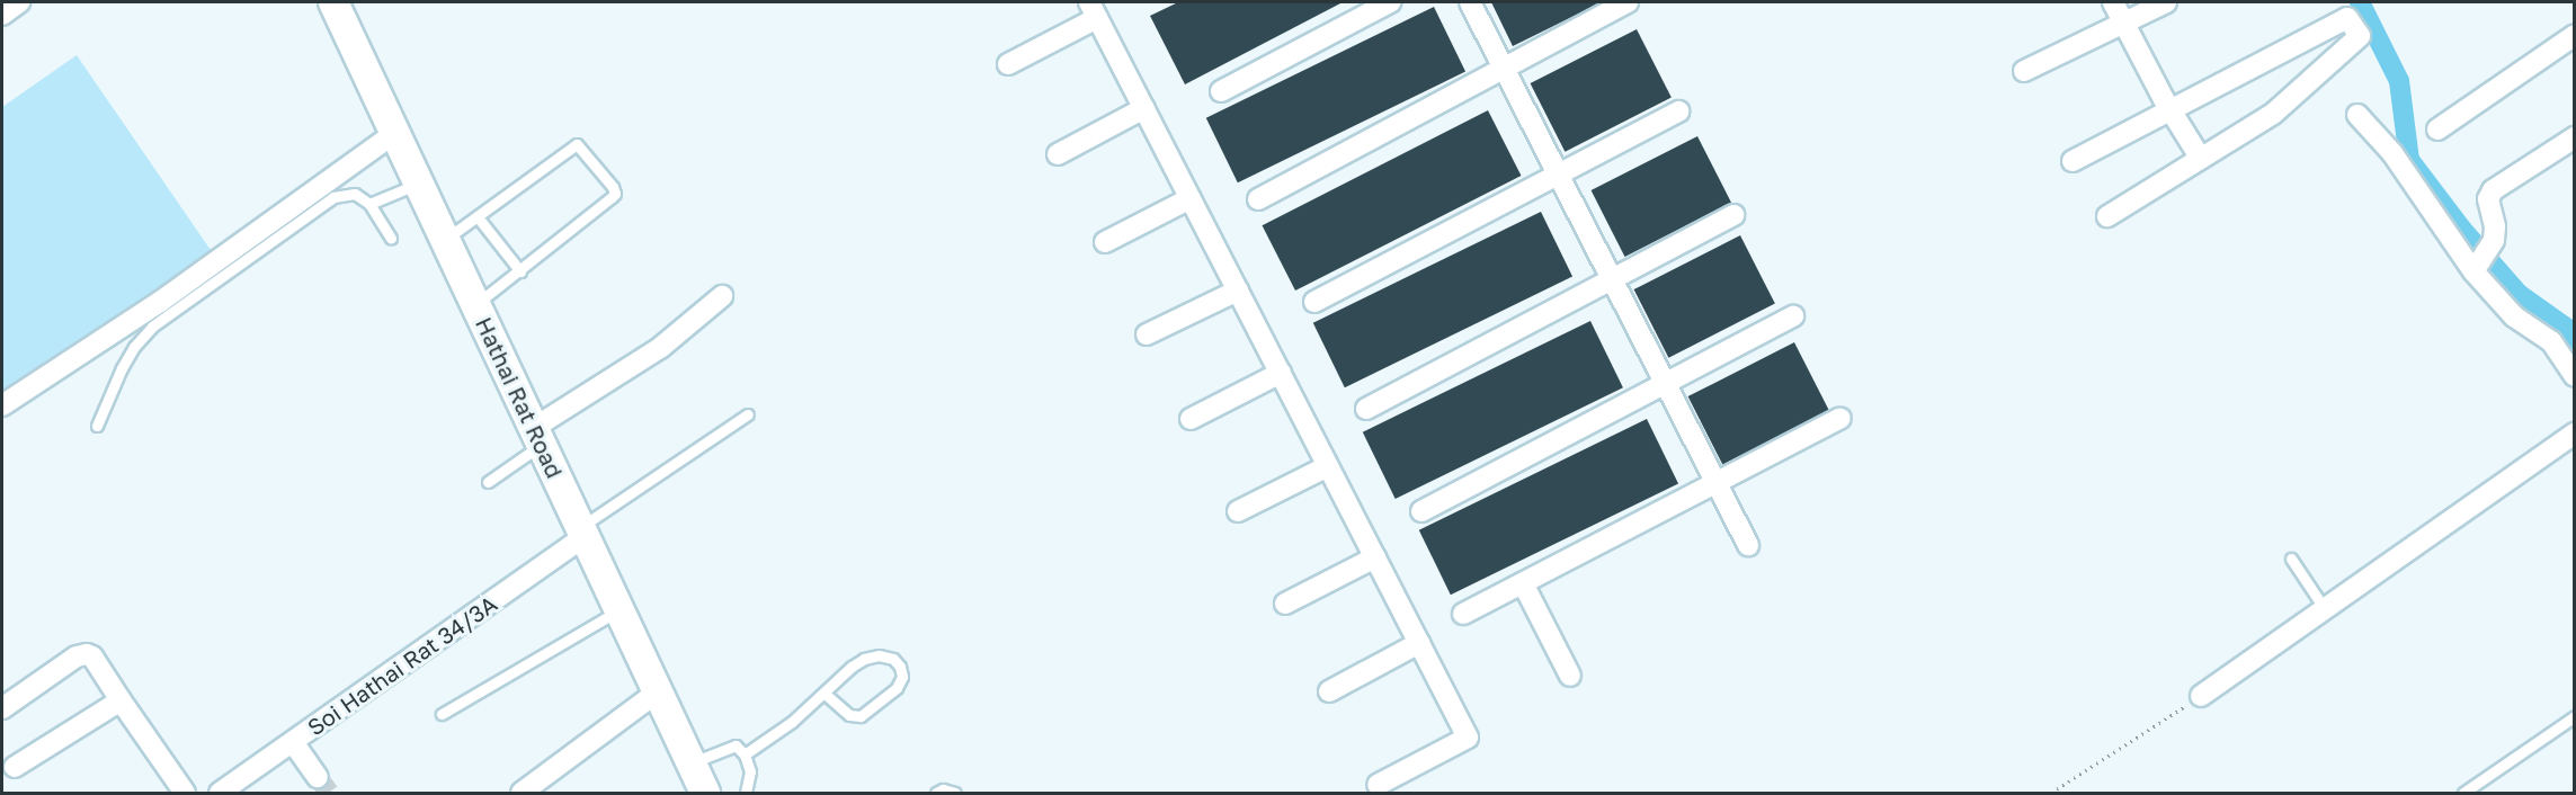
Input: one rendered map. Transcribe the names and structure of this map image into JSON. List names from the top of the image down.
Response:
{
  "streets": {
    "main road": ["Hathai Rat Road"],
    "street": ["Soi Hathai Rat 34/3A"]
  },
  "crossings": [
    ["Hathai Rat Road", "Soi Hathai Rat 34/3A"]
  ]
}
